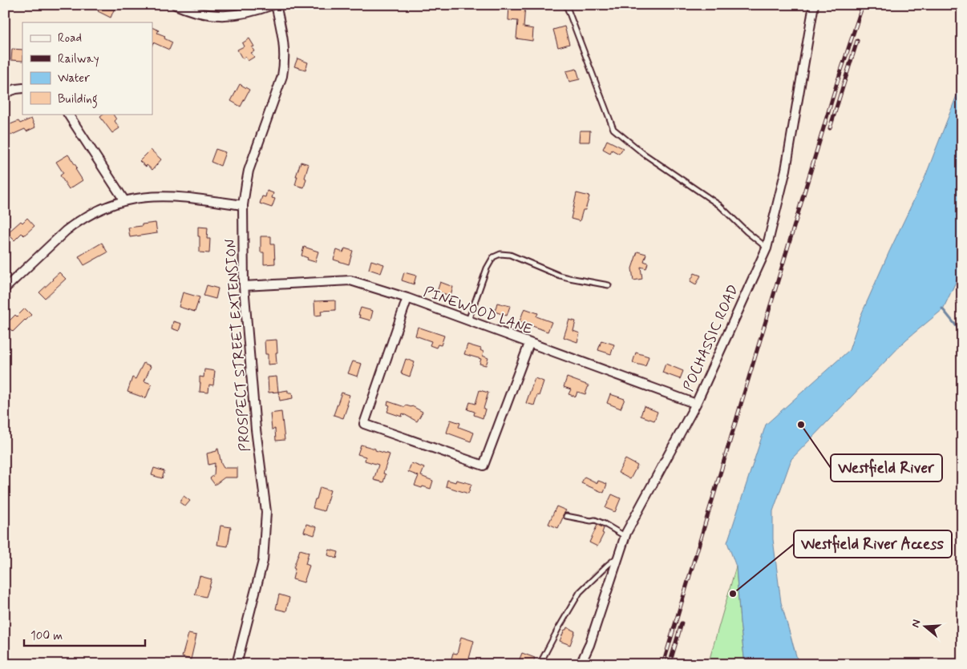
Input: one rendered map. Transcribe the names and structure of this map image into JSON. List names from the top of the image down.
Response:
{
  "streets": {
    "street": ["PINEWOOD LANE", "POCHASSIC ROAD", "PROSPECT STREET EXTENSION"]
  },
  "crossings": [
    ["PINEWOOD LANE", "POCHASSIC ROAD"],
    ["PINEWOOD LANE", "PROSPECT STREET EXTENSION"]
  ],
  "places": ["Westfield River", "Westfield River Access"],
  "legend": [
    "Road",
    "Railway",
    "Water",
    "Building"
  ],
  "scale_bar": "100 m",
  "north": "left"
}
